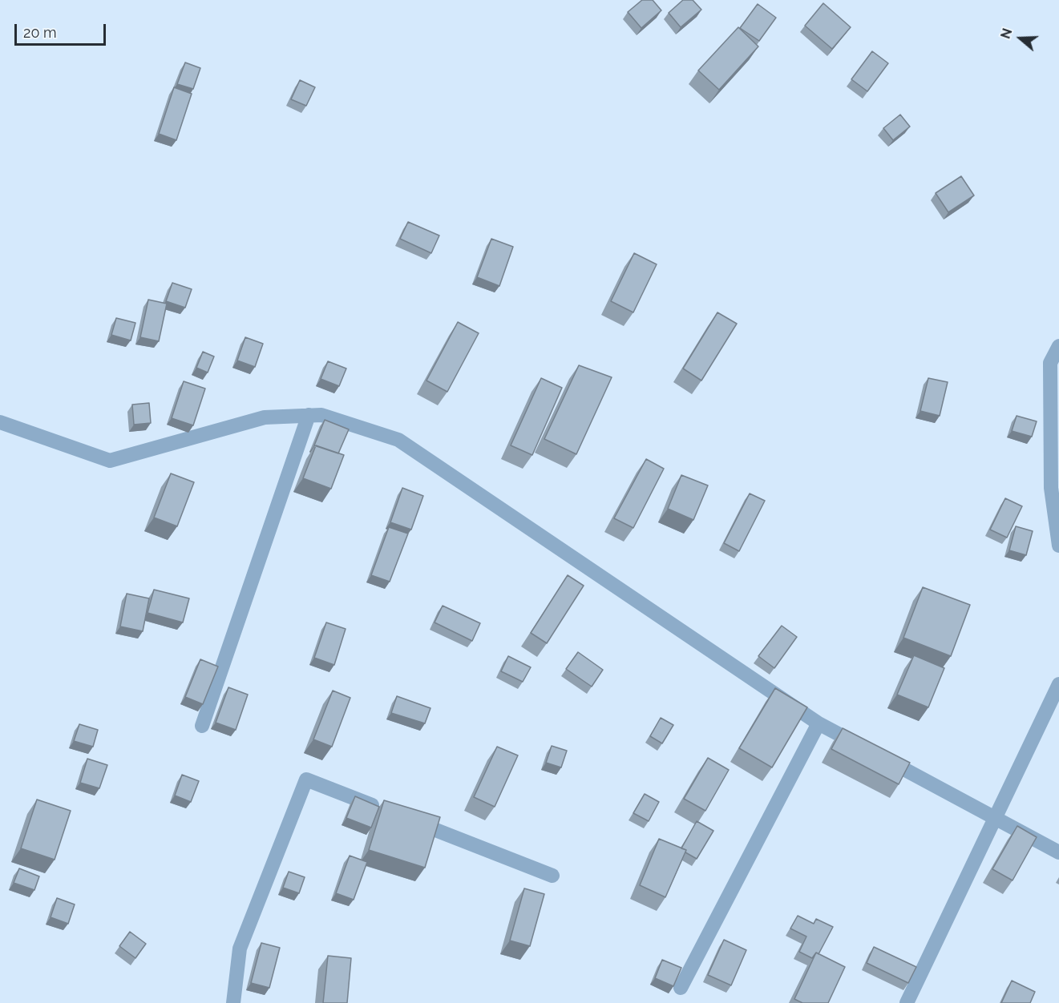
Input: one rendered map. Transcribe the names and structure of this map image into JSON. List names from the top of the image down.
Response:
{
  "scale_bar": "20 m",
  "north": "left"
}
